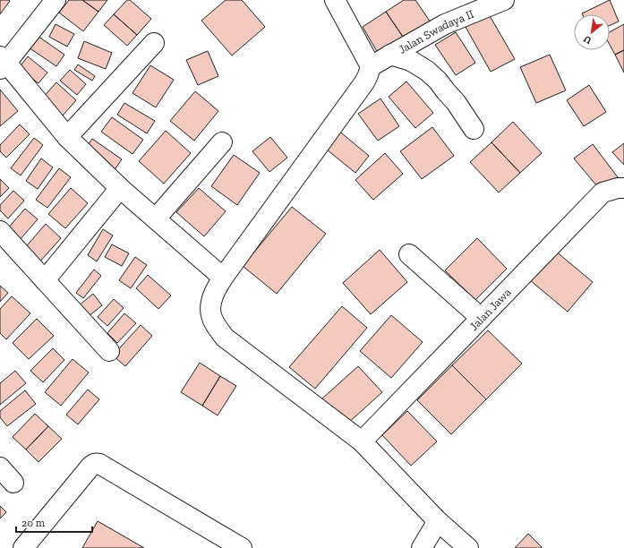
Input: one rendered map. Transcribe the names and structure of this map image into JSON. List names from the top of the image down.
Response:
{
  "streets": {
    "street": ["Jalan Swadaya II", "Jalan Jawa"]
  },
  "scale_bar": "20 m",
  "north": "bottom left"
}
